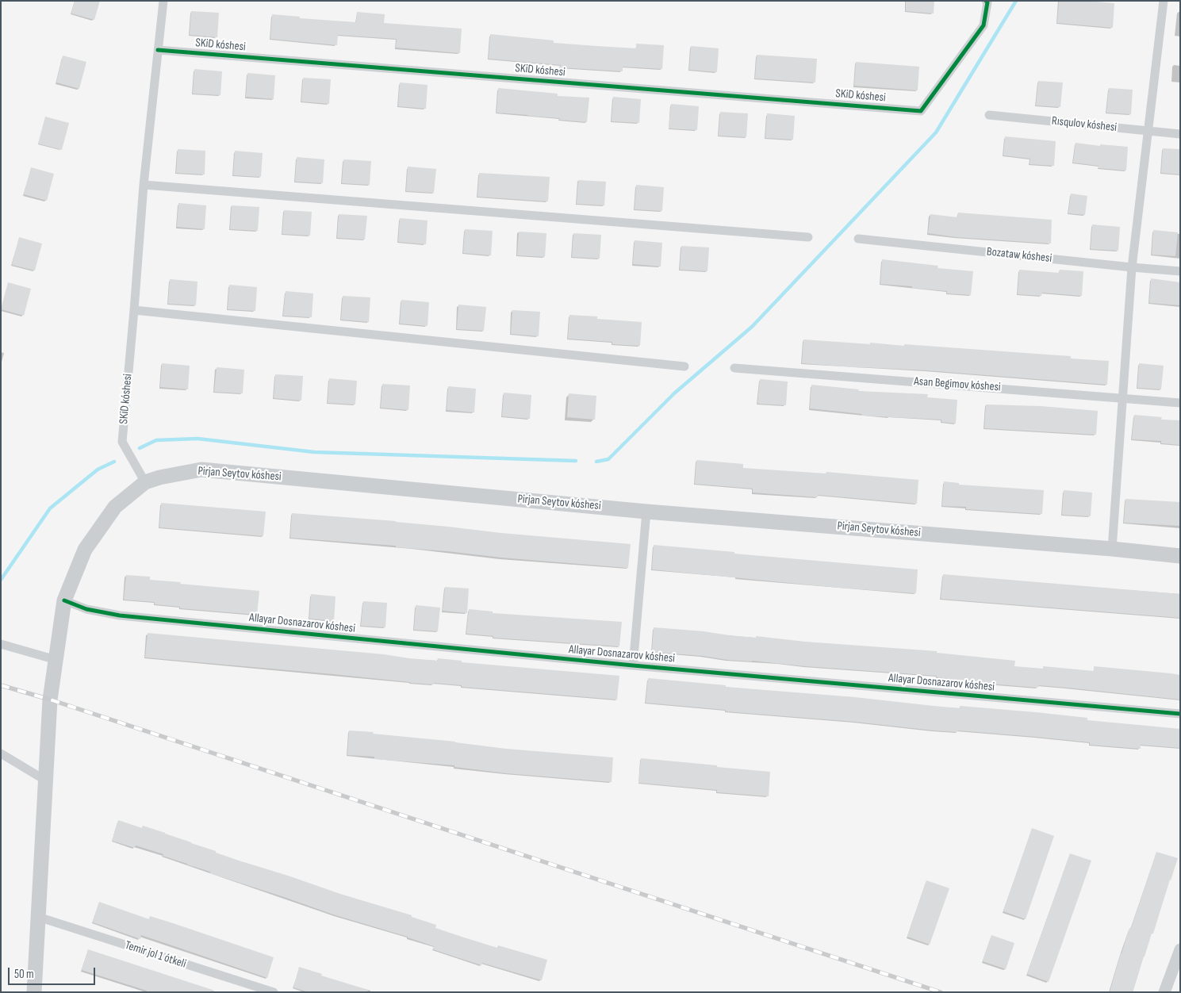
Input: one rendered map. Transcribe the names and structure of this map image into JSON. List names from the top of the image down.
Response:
{
  "streets": {
    "main road": ["Pirjan Seytov kóshesi"],
    "street": [
      "SKiD kóshesi",
      "Rısqulov kóshesi",
      "Bozataw kóshesi",
      "Asan Begimov kóshesi",
      "Allayar Dosnazarov kóshesi",
      "Temir jol 1 ótkeli"
    ]
  },
  "crossings": [
    ["SKiD kóshesi", "Pirjan Seytov kóshesi"],
    ["Pirjan Seytov kóshesi", "Allayar Dosnazarov kóshesi"],
    ["Pirjan Seytov kóshesi", "Temir jol 1 ótkeli"]
  ],
  "scale_bar": "50 m"
}
